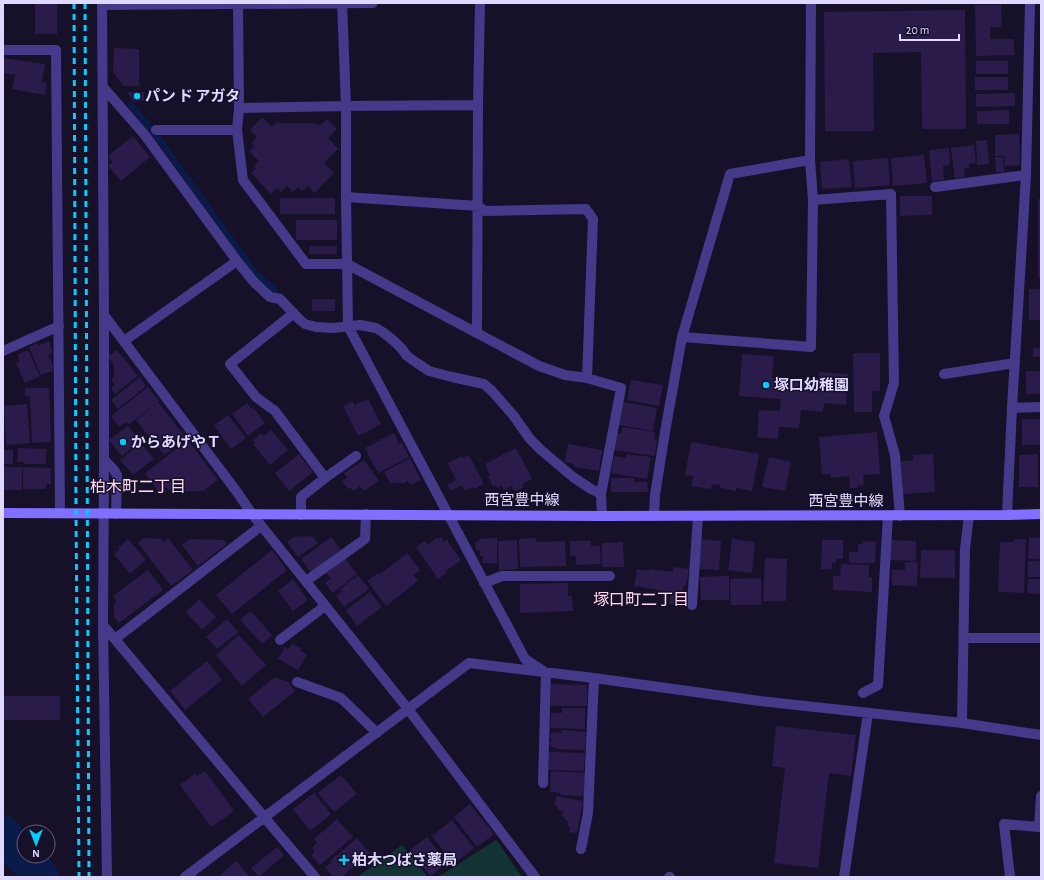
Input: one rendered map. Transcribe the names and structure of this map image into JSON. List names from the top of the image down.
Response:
{
  "streets": {
    "main road": ["西宮豊中線"]
  },
  "districts": ["柏木町二丁目", "塚口町二丁目"],
  "places": {
    "other": ["パン ド アガタ", "塚口幼稚園", "からあげやＴ"],
    "health": ["柏木つばさ薬局"]
  },
  "scale_bar": "20 m",
  "north": "bottom"
}
